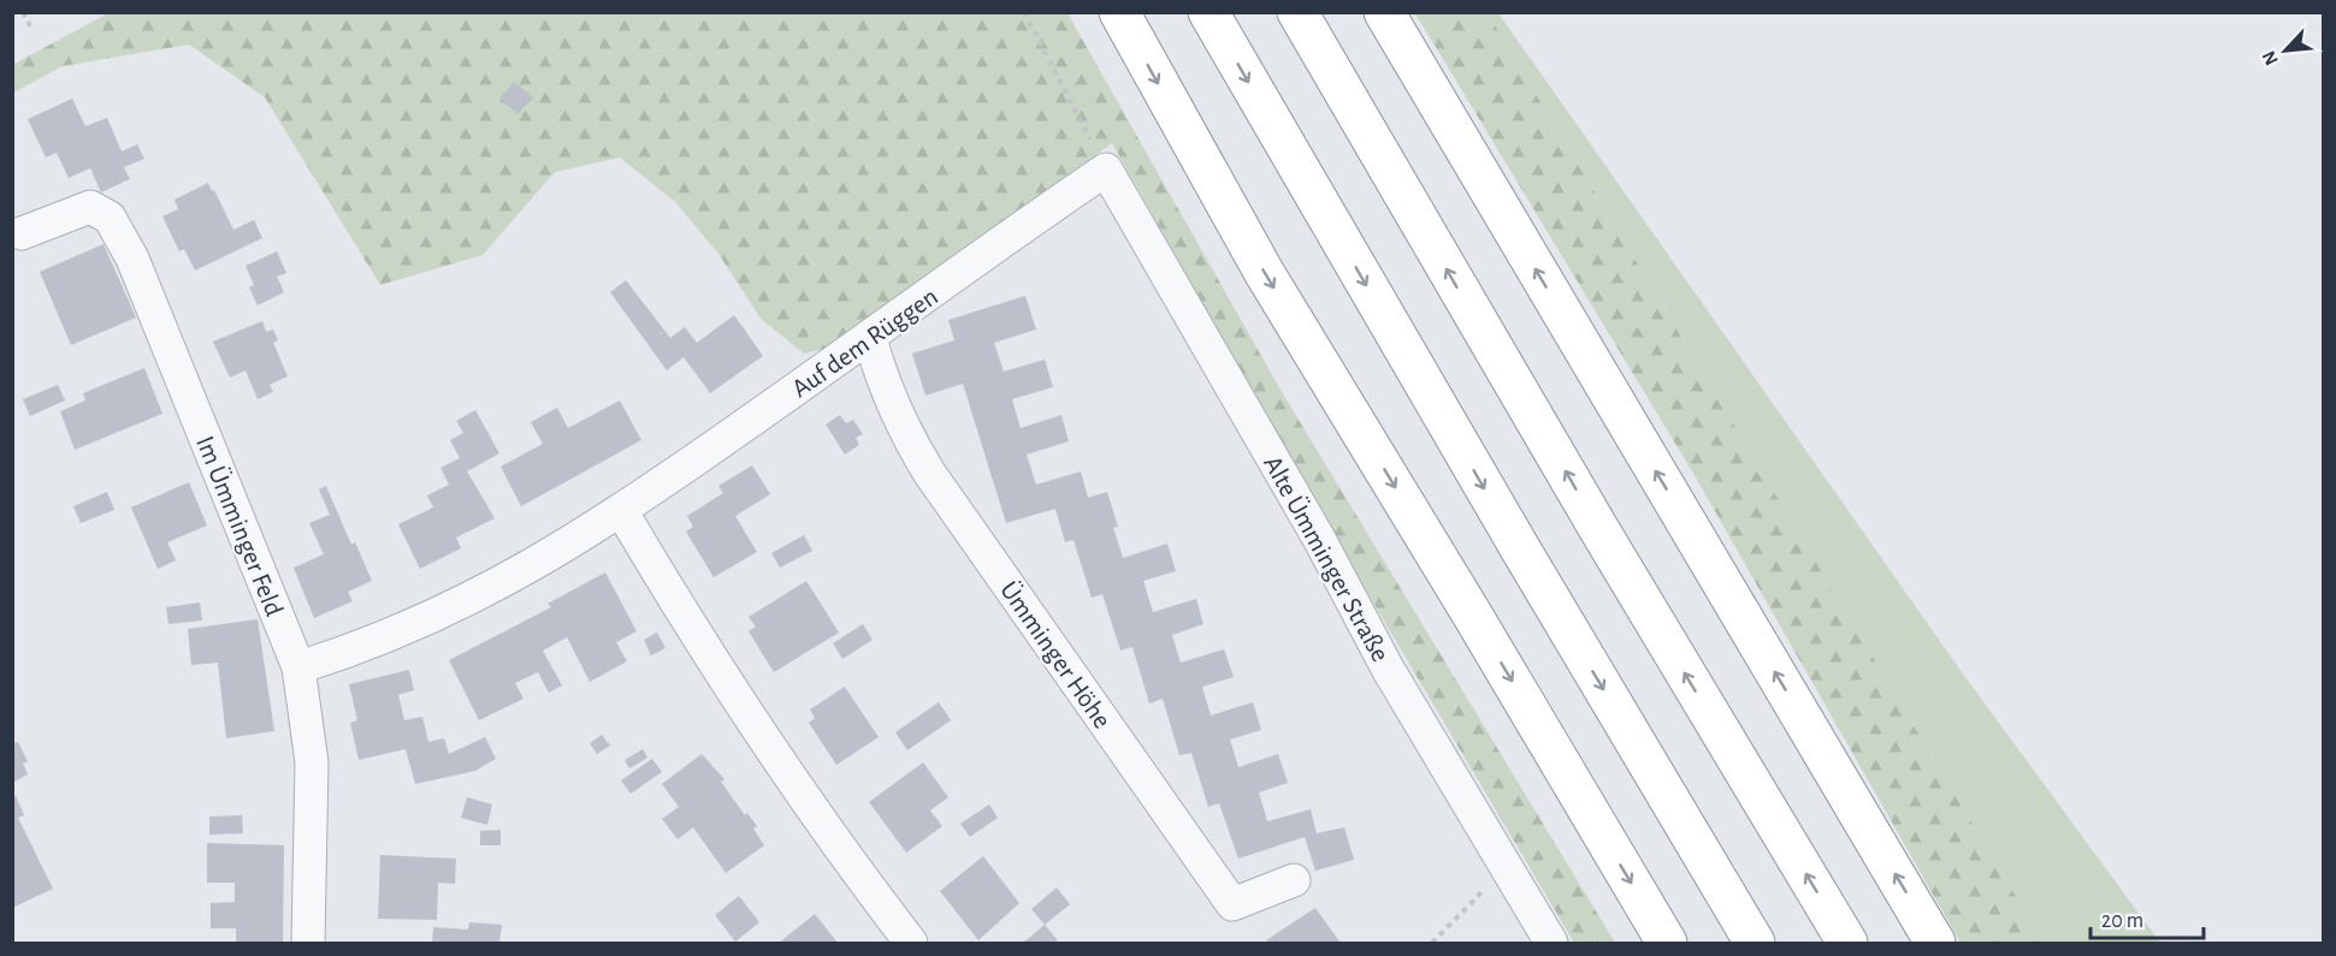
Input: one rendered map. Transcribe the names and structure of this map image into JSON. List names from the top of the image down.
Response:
{
  "streets": {
    "street": [
      "Auf dem Rüggen",
      "Im Ümminger Feld",
      "Alte Ümminger Straße",
      "Ümminger Höhe"
    ]
  },
  "crossings": [
    ["Auf dem Rüggen", "Im Ümminger Feld"],
    ["Auf dem Rüggen", "Alte Ümminger Straße"],
    ["Auf dem Rüggen", "Ümminger Höhe"]
  ],
  "scale_bar": "20 m",
  "north": "bottom left"
}
